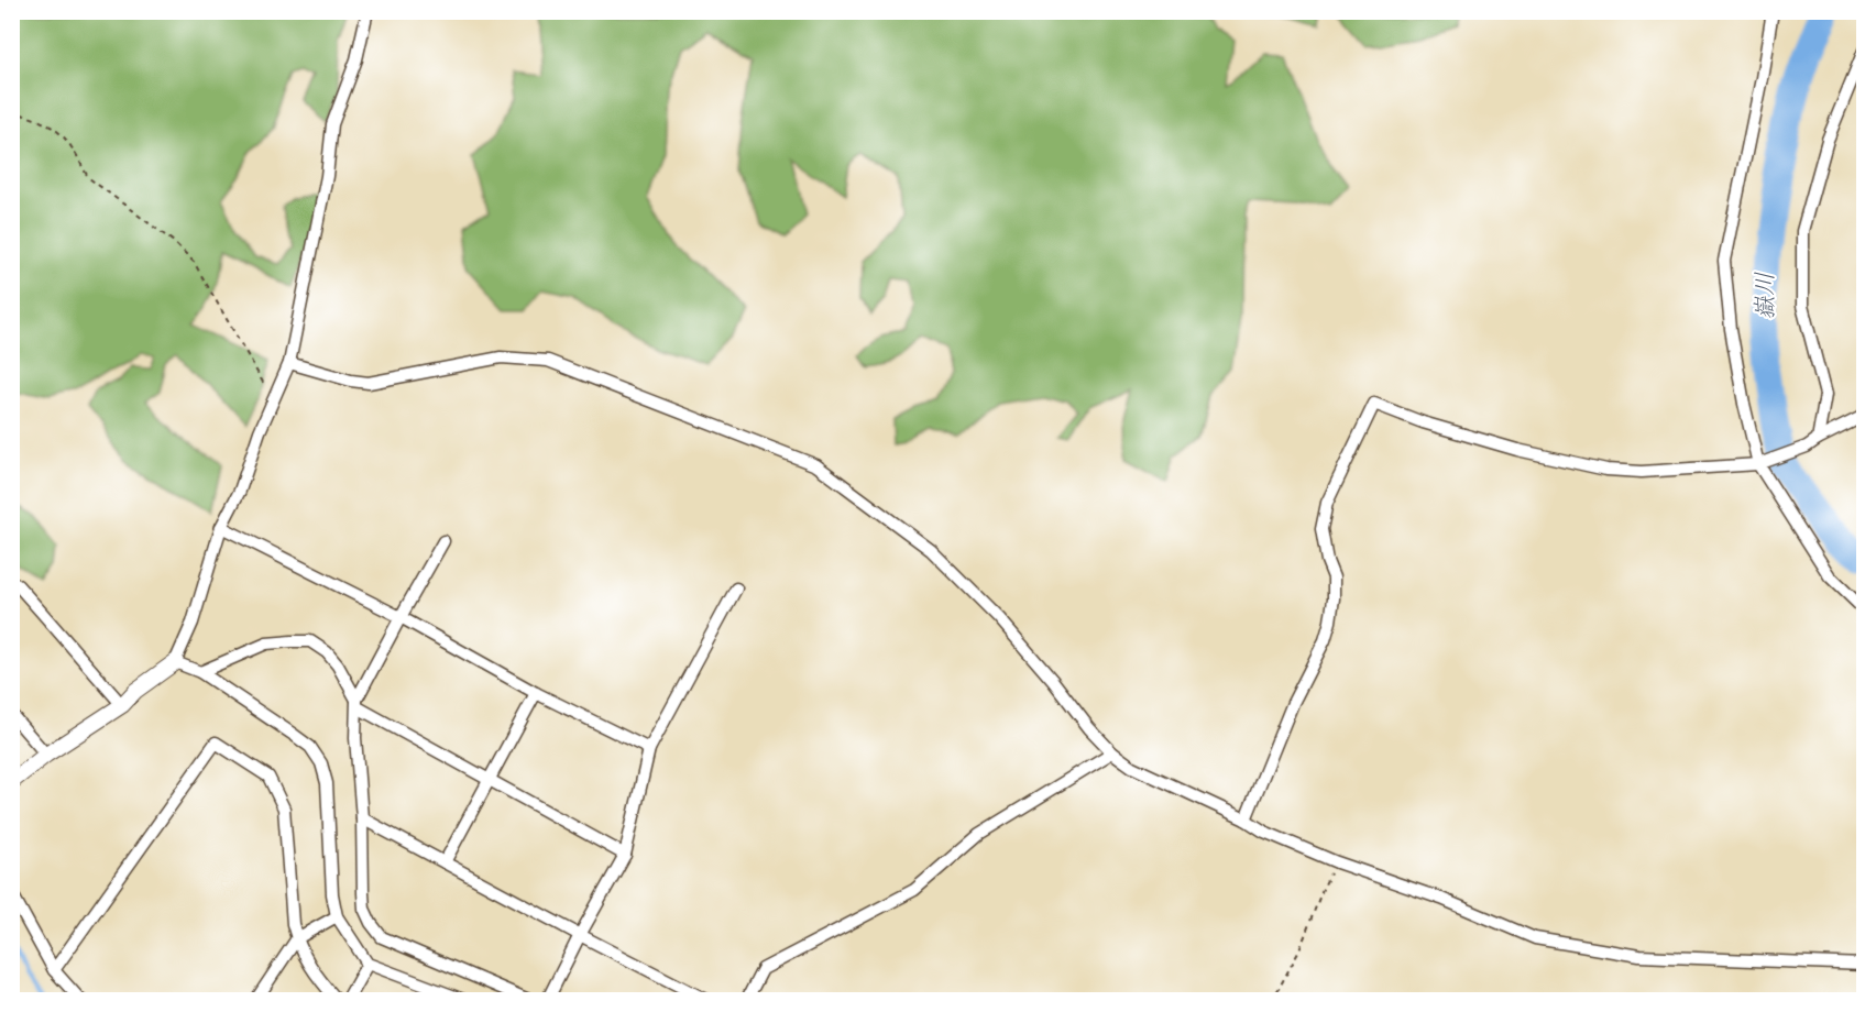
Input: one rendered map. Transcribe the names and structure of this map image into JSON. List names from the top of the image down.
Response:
{
  "water": ["嶽川"]
}
